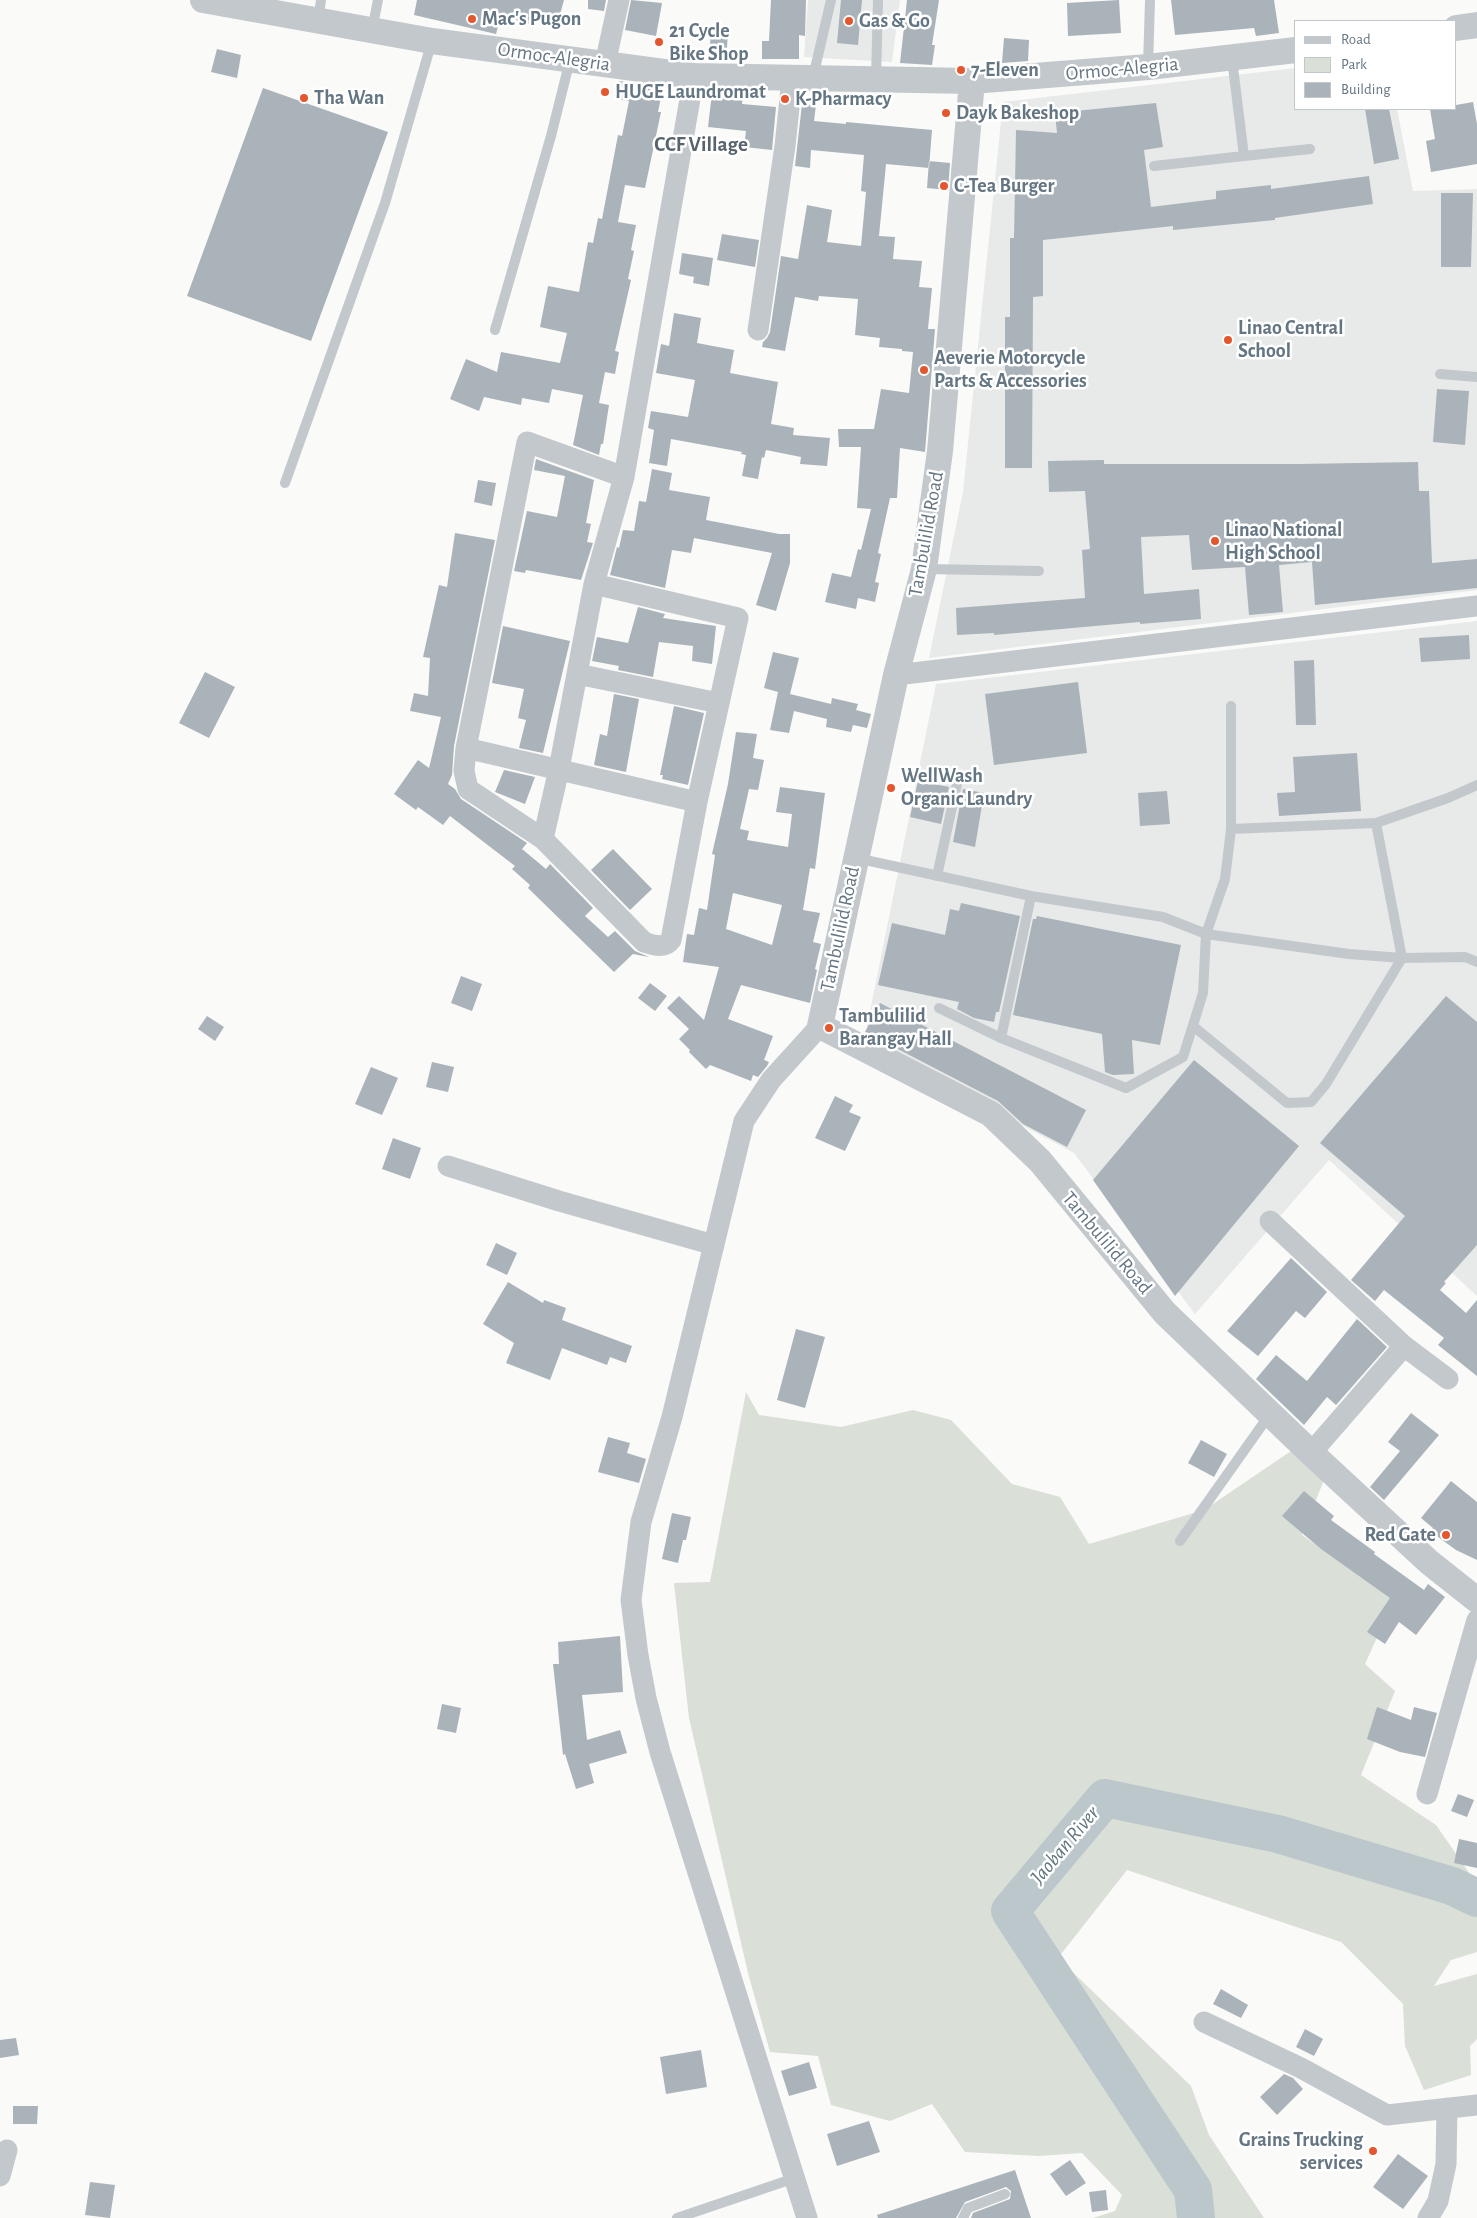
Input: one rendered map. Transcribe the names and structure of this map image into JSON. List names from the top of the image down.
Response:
{
  "streets": {
    "street": ["Ormoc-Alegria", "Tambulilid Road"]
  },
  "crossings": [
    ["Ormoc-Alegria", "Tambulilid Road"]
  ],
  "districts": ["CCF Village"],
  "water": ["Jaoban River"],
  "places": [
    "Mac's Pugon",
    "Gas & Go",
    "21 Cycle Bike Shop",
    "7-Eleven",
    "HUGE Laundromat",
    "Tha Wan",
    "K-Pharmacy",
    "Dayk Bakeshop",
    "C-Tea Burger",
    "Linao Central School",
    "Aeverie Motorcycle Parts & Accessories",
    "Linao National High School",
    "WellWash Organic Laundry",
    "Tambulilid Barangay Hall",
    "Red Gate",
    "Grains Trucking services"
  ],
  "legend": ["Road", "Park", "Building"]
}
